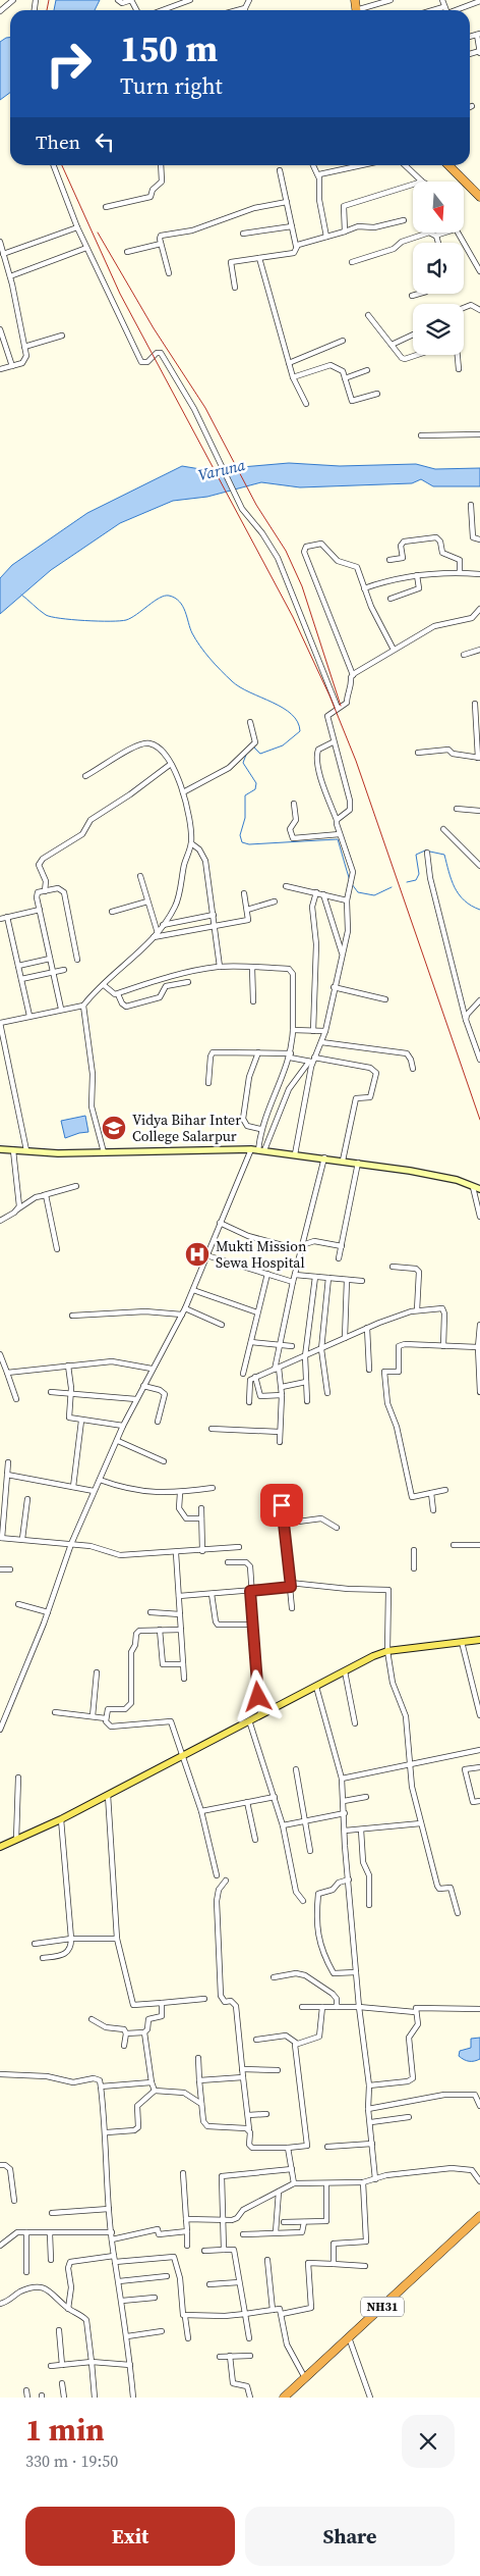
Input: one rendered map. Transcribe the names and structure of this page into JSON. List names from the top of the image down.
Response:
{
  "streets": {
    "highway": ["NH31"]
  },
  "water": ["Varuna"],
  "places": {
    "school or university": ["Vidya Bihar Inter College Salarpur"],
    "hospital": ["Mukti Mission Sewa Hospital"]
  },
  "north": "bottom",
  "page": {
    "turn": ["150 m", "Turn right"],
    "then": "Then",
    "heading": ["1 min", "330 m · 19:50"],
    "buttons": ["Exit", "Share"]
  }
}
